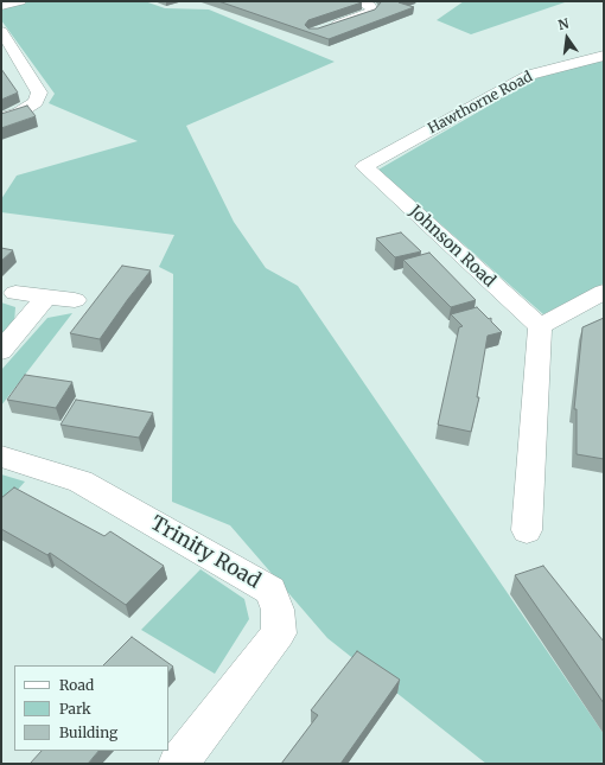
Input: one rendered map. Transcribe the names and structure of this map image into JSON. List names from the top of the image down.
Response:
{
  "streets": {
    "street": ["Hawthorne Road", "Johnson Road", "Trinity Road"]
  },
  "crossings": [
    ["Hawthorne Road", "Johnson Road"]
  ],
  "legend": ["Road", "Park", "Building"],
  "north": "top"
}
